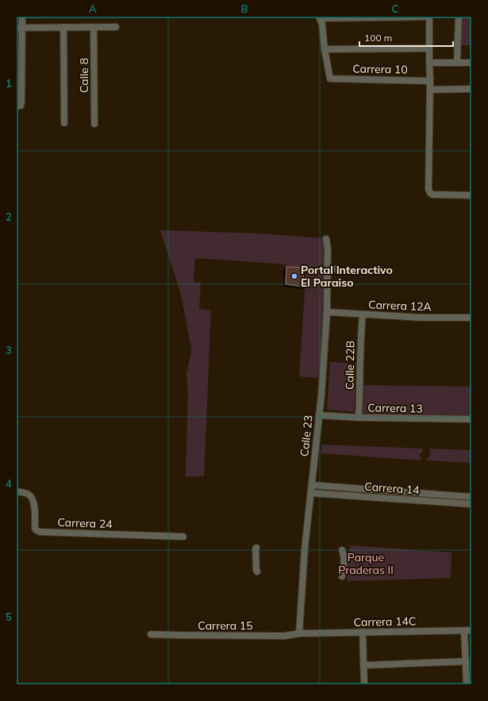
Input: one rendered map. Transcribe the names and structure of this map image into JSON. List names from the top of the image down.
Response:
{
  "streets": {
    "street": [
      "Carrera 10",
      "Calle 8",
      "Carrera 12A",
      "Calle 22B",
      "Carrera 13",
      "Calle 23",
      "Carrera 14",
      "Carrera 24",
      "Carrera 14C",
      "Carrera 15"
    ]
  },
  "crossings": [
    ["Carrera 12A", "Calle 22B"],
    ["Carrera 12A", "Calle 23"],
    ["Calle 22B", "Carrera 13"],
    ["Carrera 13", "Calle 23"],
    ["Calle 23", "Carrera 14"],
    ["Calle 23", "Carrera 14C"],
    ["Calle 23", "Carrera 15"],
    ["Carrera 14C", "Carrera 15"]
  ],
  "parks": ["Parque Praderas II"],
  "places": ["Portal Interactivo El Paraiso"],
  "scale_bar": "100 m",
  "grid": {
    "columns": ["A", "B", "C"],
    "rows": [
      "1",
      "2",
      "3",
      "4",
      "5"
    ]
  }
}
